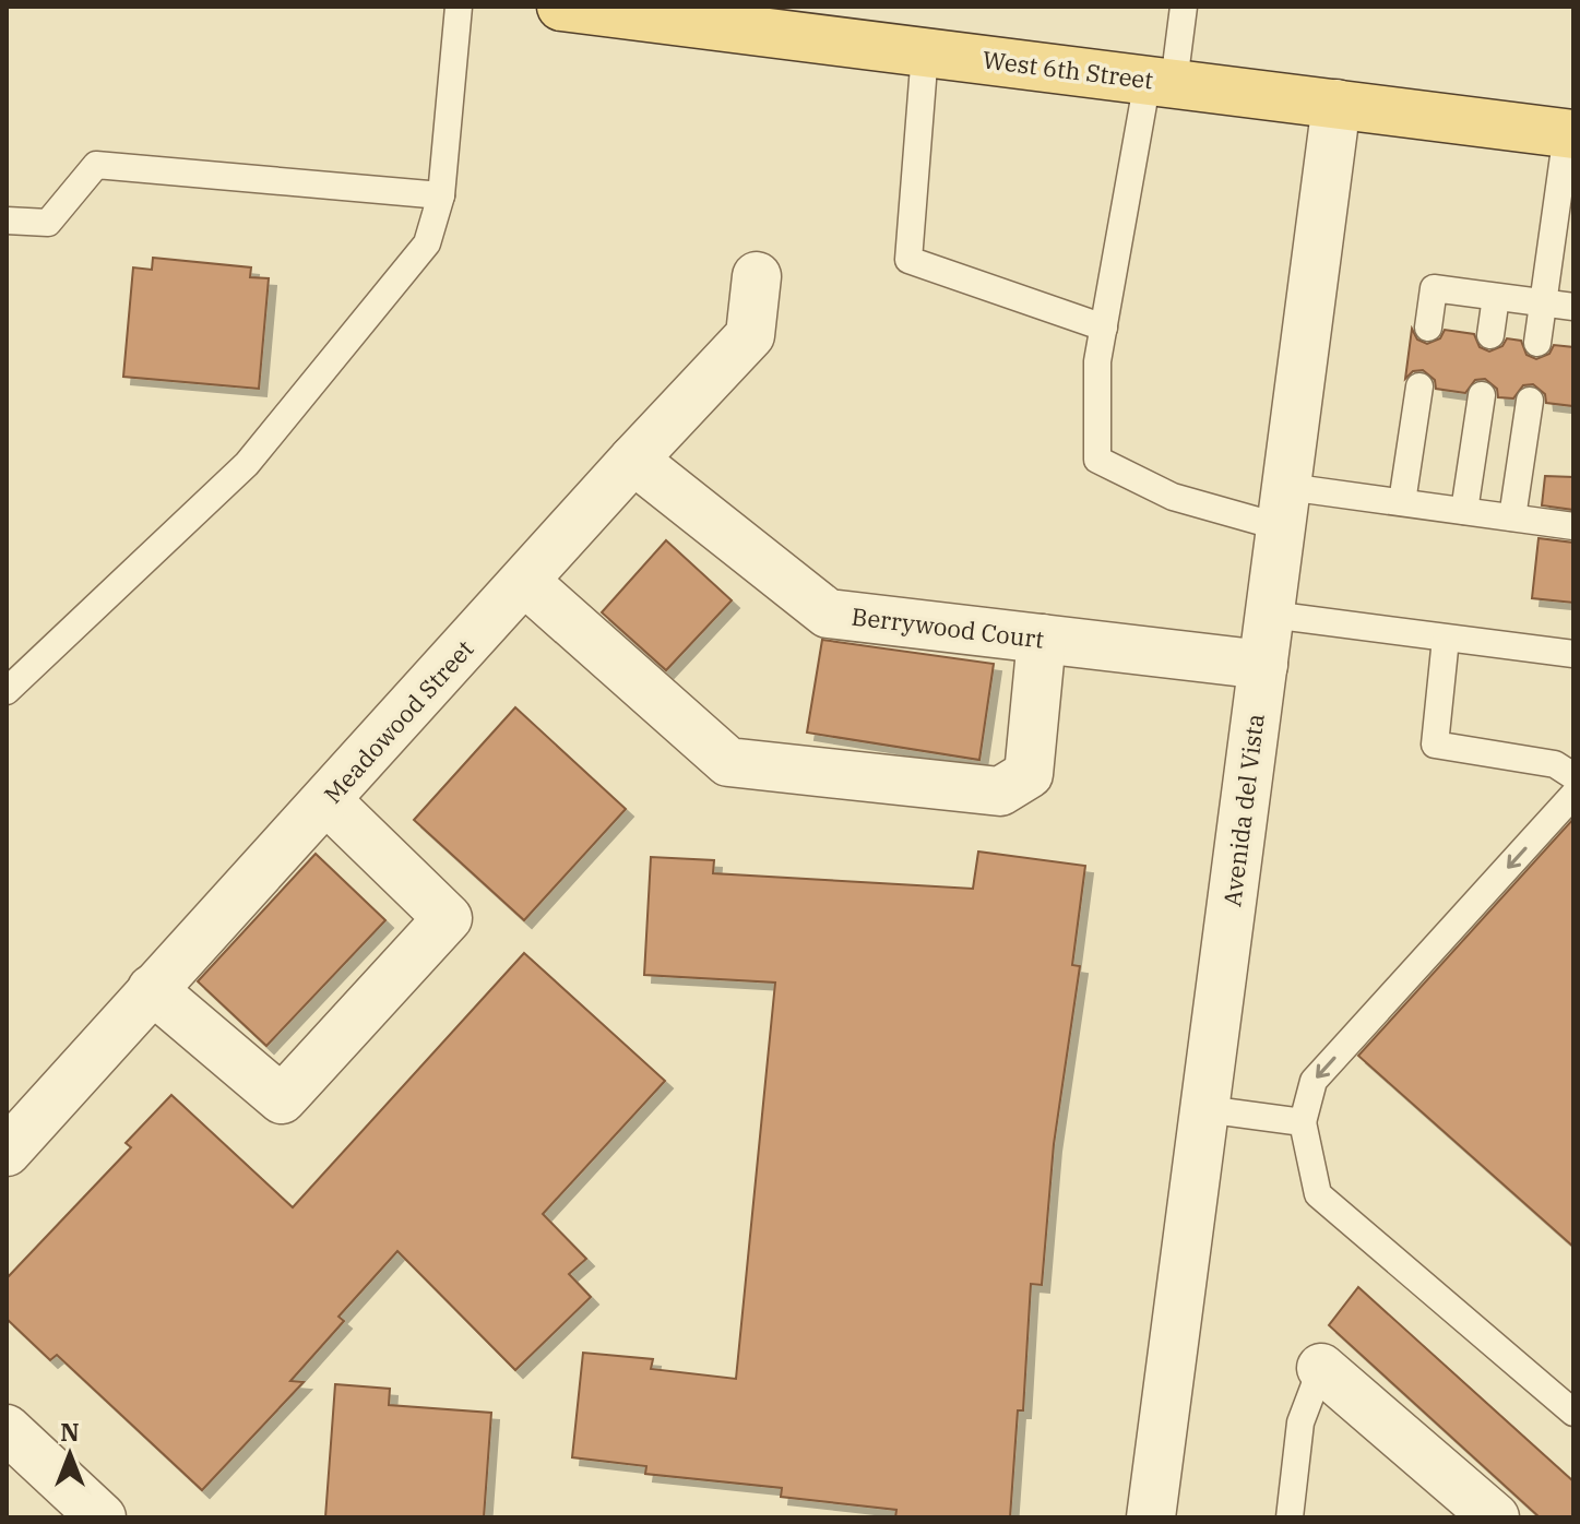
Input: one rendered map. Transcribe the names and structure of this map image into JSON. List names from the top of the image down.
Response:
{
  "streets": {
    "main road": ["West 6th Street"],
    "street": ["Berrywood Court", "Meadowood Street", "Avenida del Vista"]
  },
  "crossings": [
    ["West 6th Street", "Avenida del Vista"],
    ["Berrywood Court", "Meadowood Street"],
    ["Berrywood Court", "Avenida del Vista"]
  ],
  "north": "top"
}
